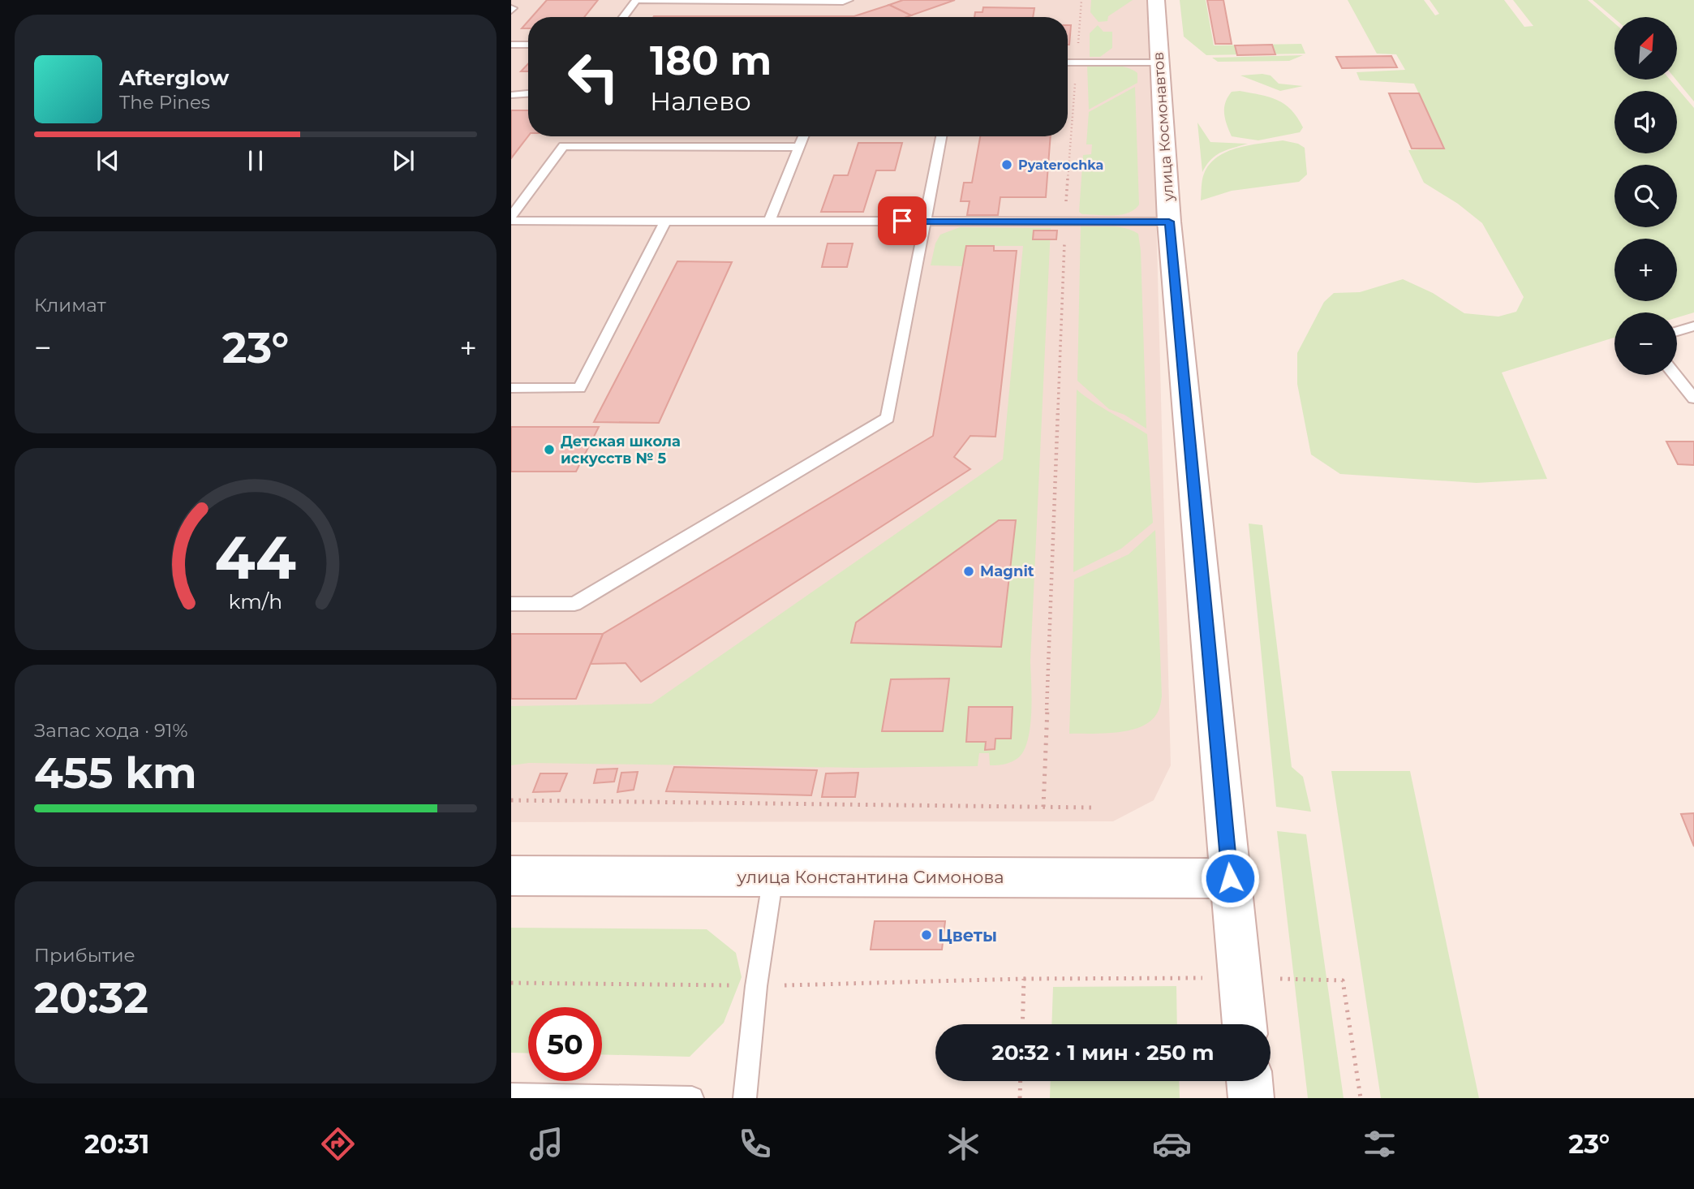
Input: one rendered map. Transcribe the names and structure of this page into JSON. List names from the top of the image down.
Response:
{
  "streets": {
    "main road": ["улица Космонавтов", "улица Константина Симонова"]
  },
  "crossings": [
    ["улица Космонавтов", "улица Константина Симонова"]
  ],
  "places": [
    "Pyaterochka",
    "Детская школа искусств № 5",
    "Magnit",
    "Цветы"
  ],
  "north": "top right",
  "page": {
    "map_buttons": ["+", "−"],
    "turn": ["180 m", "Налево"],
    "song": ["Afterglow", "The Pines"],
    "tile": [
      "Климат",
      ["Запас хода · 91%", "455 km"],
      ["Прибытие", "20:32"]
    ],
    "heat": ["−", "23°", "+"],
    "limit": "50",
    "trip": "20:32 · 1 мин · 250 m",
    "tabs": ["20:31", "23°"],
    "gauge": ["44", "km/h"]
  }
}
